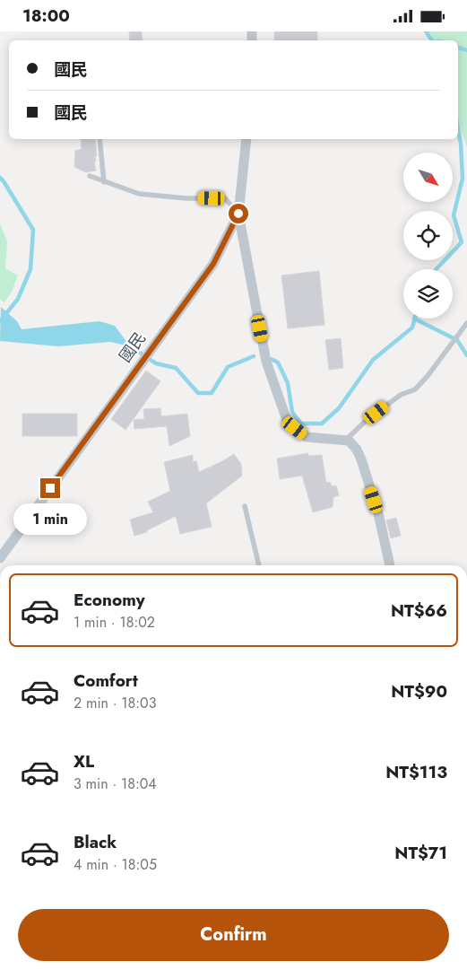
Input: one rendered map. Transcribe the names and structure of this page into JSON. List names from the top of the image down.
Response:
{
  "streets": {
    "street": ["國民"]
  },
  "north": "bottom right",
  "page": {
    "status": "18:00",
    "banner": ["國民", "國民"],
    "bubble": "1 min",
    "list": [
      {
        "name": "Economy",
        "note": "1 min · 18:02",
        "value": "NT$66"
      },
      {
        "name": "Comfort",
        "note": "2 min · 18:03",
        "value": "NT$90"
      },
      {
        "name": "XL",
        "note": "3 min · 18:04",
        "value": "NT$113"
      },
      {
        "name": "Black",
        "note": "4 min · 18:05",
        "value": "NT$71"
      }
    ],
    "buttons": "Confirm"
  }
}
